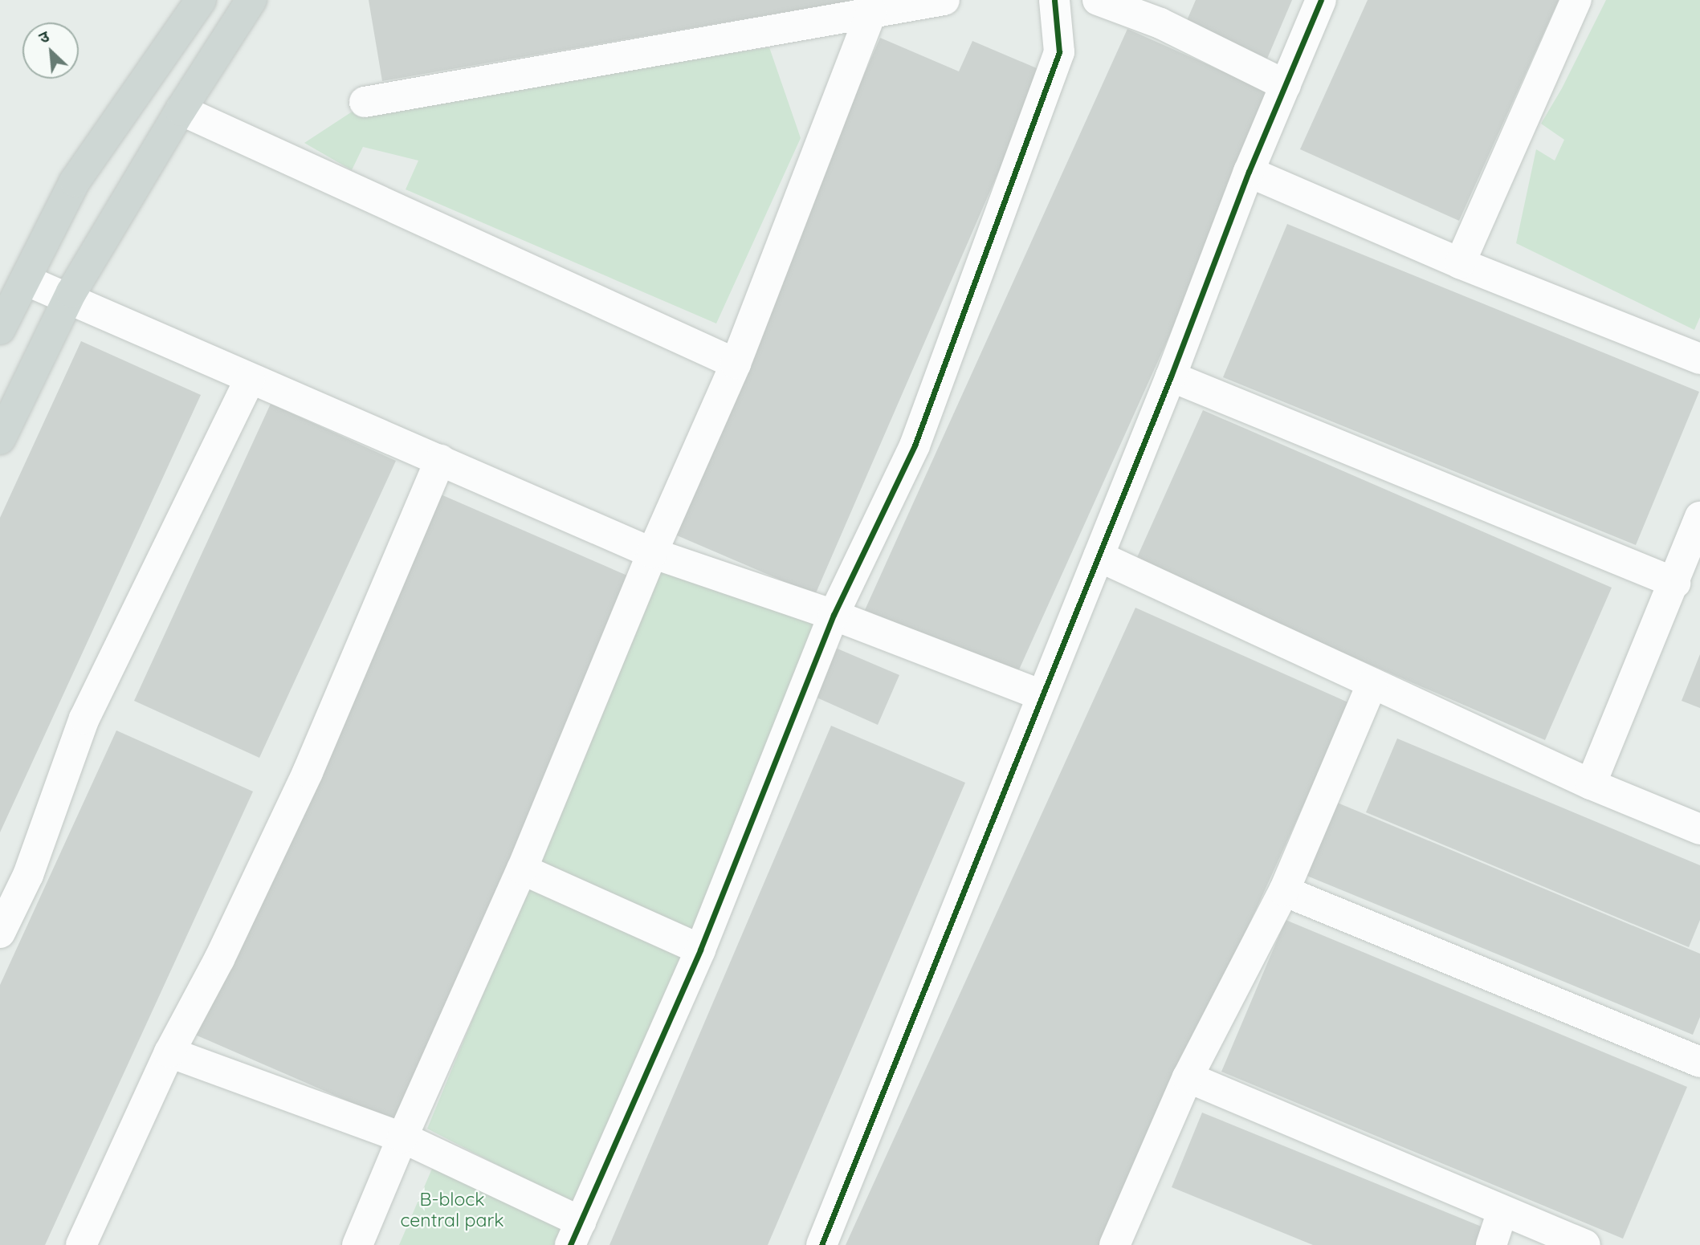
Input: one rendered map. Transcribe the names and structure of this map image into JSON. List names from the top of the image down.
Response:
{
  "parks": ["B-block central park"],
  "north": "top left"
}
